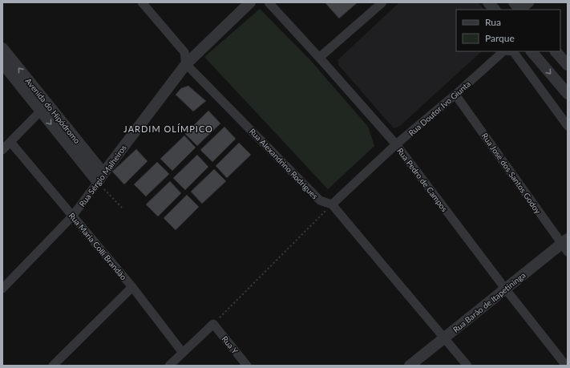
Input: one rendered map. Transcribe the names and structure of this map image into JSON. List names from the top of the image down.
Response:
{
  "streets": {
    "street": [
      "Rua Doutor Ivo Giunta",
      "Avenida do Hipódromo",
      "Rua Alexandrino Rodrigues",
      "Rua José dos Santos Godoy",
      "Rua Sérgio Malheiros",
      "Rua Pedro de Campos",
      "Rua Maria Colli Brandão",
      "Rua Barão de Itapetininga",
      "Rua Y"
    ]
  },
  "crossings": [
    ["Rua Doutor Ivo Giunta", "Rua Alexandrino Rodrigues"],
    ["Rua Doutor Ivo Giunta", "Rua José dos Santos Godoy"],
    ["Rua Doutor Ivo Giunta", "Rua Pedro de Campos"],
    ["Avenida do Hipódromo", "Rua Sérgio Malheiros"],
    ["Rua Alexandrino Rodrigues", "Rua Sérgio Malheiros"],
    ["Rua Alexandrino Rodrigues", "Rua Barão de Itapetininga"],
    ["Rua José dos Santos Godoy", "Rua Barão de Itapetininga"],
    ["Rua Sérgio Malheiros", "Rua Maria Colli Brandão"],
    ["Rua Pedro de Campos", "Rua Barão de Itapetininga"]
  ],
  "districts": ["JARDIM OLÍMPICO"],
  "legend": ["Rua", "Parque"]
}
